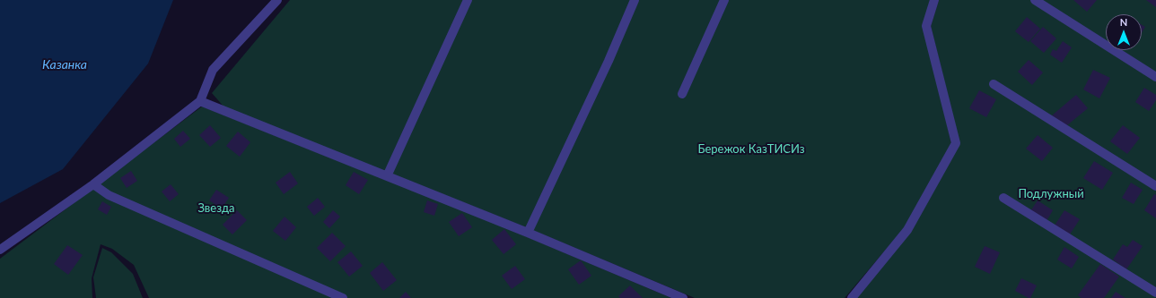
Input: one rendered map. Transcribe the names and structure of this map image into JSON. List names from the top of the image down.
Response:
{
  "water": ["Казанка"],
  "parks": ["Бережок КазТИСИз", "Подлужный", "Звезда"],
  "north": "top"
}
